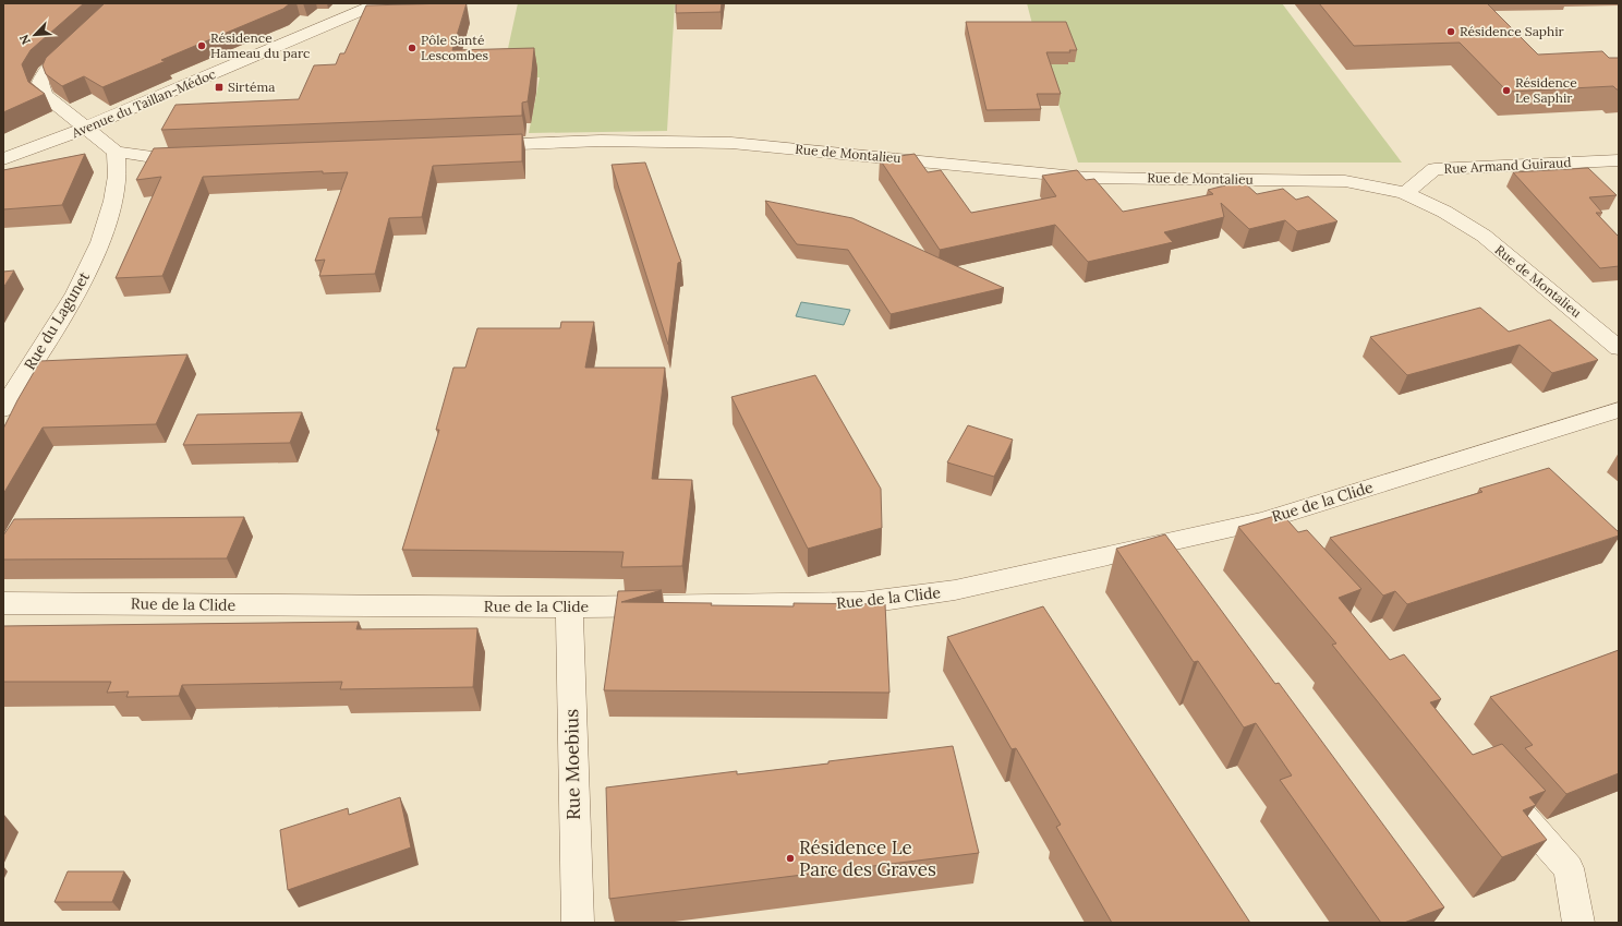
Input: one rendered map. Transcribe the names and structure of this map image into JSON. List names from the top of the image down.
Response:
{
  "streets": {
    "street": [
      "Avenue du Taillan-Médoc",
      "Rue de Montalieu",
      "Rue Armand Guiraud",
      "Rue du Lagunet",
      "Rue de la Clide",
      "Rue Moebius"
    ]
  },
  "crossings": [
    ["Rue de Montalieu", "Rue Armand Guiraud"],
    ["Rue de la Clide", "Rue Moebius"]
  ],
  "places": {
    "other": [
      "Résidence Saphir",
      "Résidence Hameau du parc",
      "Pôle Santé Lescombes",
      "Résidence Le Saphir",
      "Résidence Le Parc des Graves"
    ],
    "transit": ["Sirtéma"]
  },
  "north": "bottom left"
}
